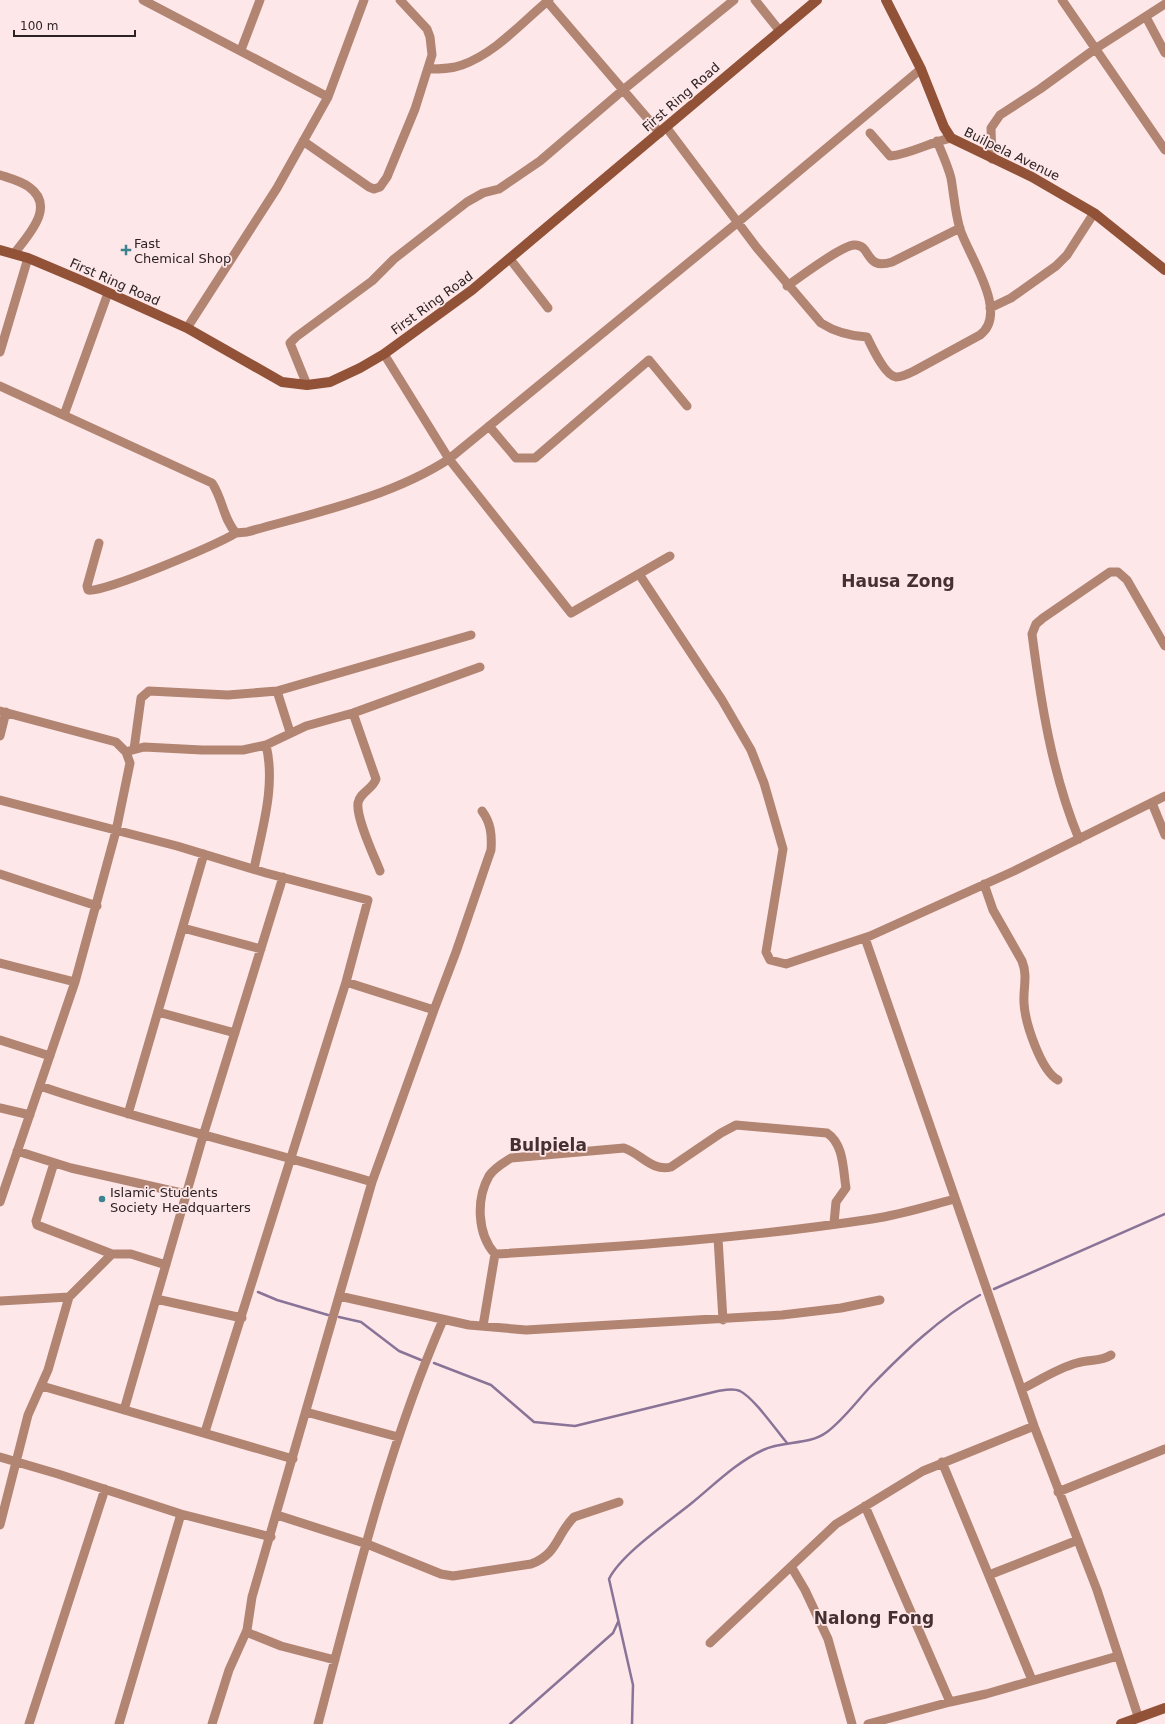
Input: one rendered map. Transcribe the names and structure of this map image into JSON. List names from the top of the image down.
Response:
{
  "streets": {
    "street": ["First Ring Road", "Builpela Avenue"]
  },
  "districts": ["Hausa Zong", "Bulpiela", "Nalong Fong"],
  "places": {
    "health": ["Fast Chemical Shop"],
    "other": ["Islamic Students Society Headquarters"]
  },
  "scale_bar": "100 m"
}
